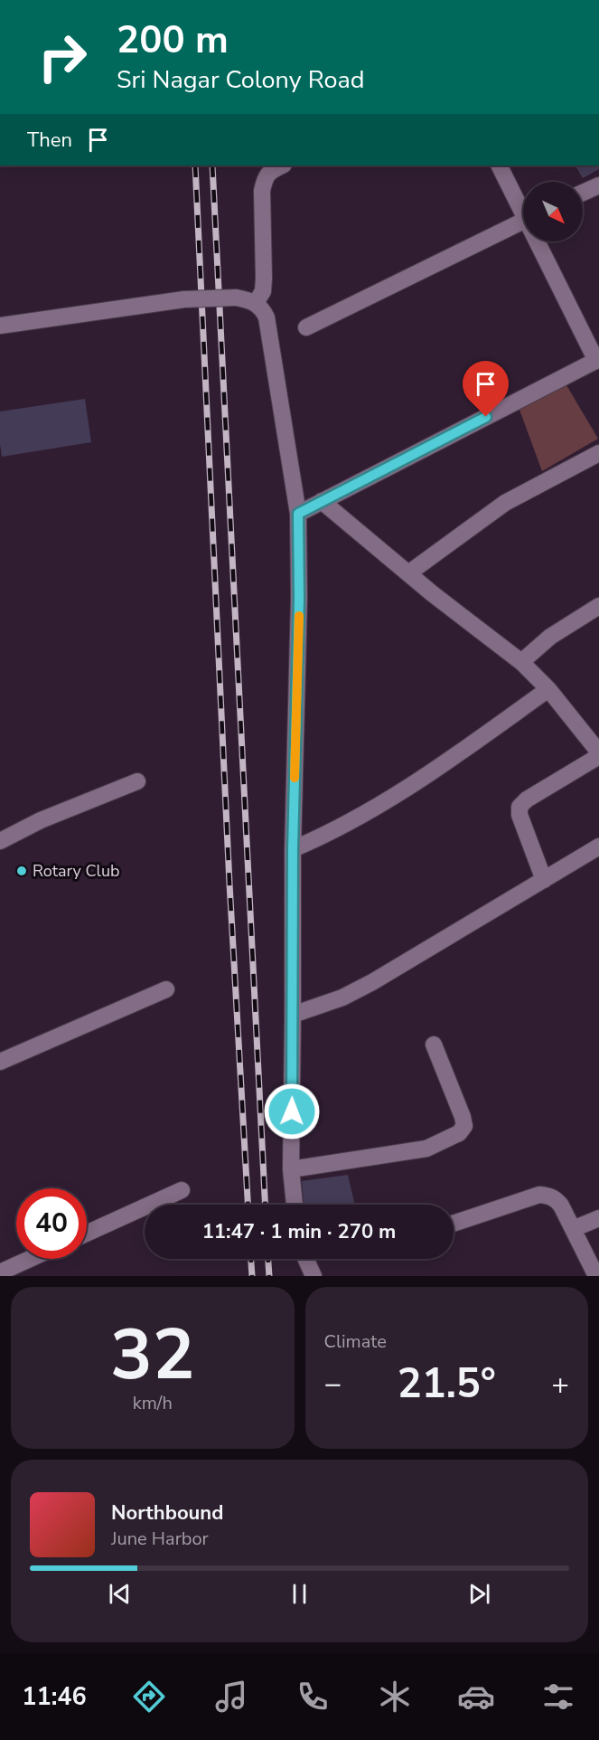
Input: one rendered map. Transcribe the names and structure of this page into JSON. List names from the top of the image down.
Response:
{
  "places": ["Rotary Club"],
  "north": "bottom right",
  "page": {
    "turn": ["200 m", "Sri Nagar Colony Road"],
    "then": "Then",
    "limit": "40",
    "trip": "11:47 · 1 min · 270 m",
    "tile": [
      ["32", "km/h"],
      "Climate"
    ],
    "heat": ["−", "21.5°", "+"],
    "song": ["Northbound", "June Harbor"],
    "tabs": "11:46"
  }
}
